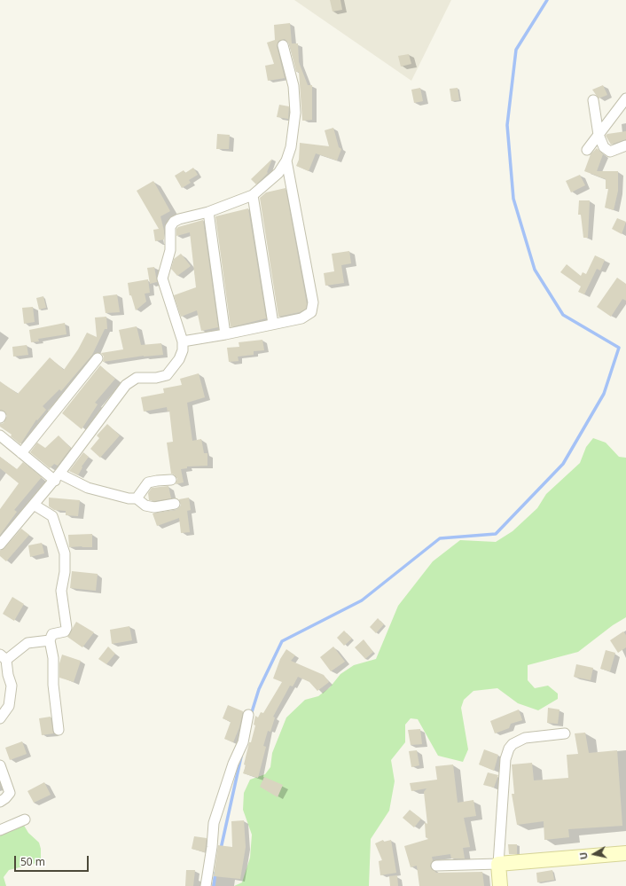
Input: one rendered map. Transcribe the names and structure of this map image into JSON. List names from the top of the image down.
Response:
{
  "scale_bar": "50 m",
  "north": "left"
}
